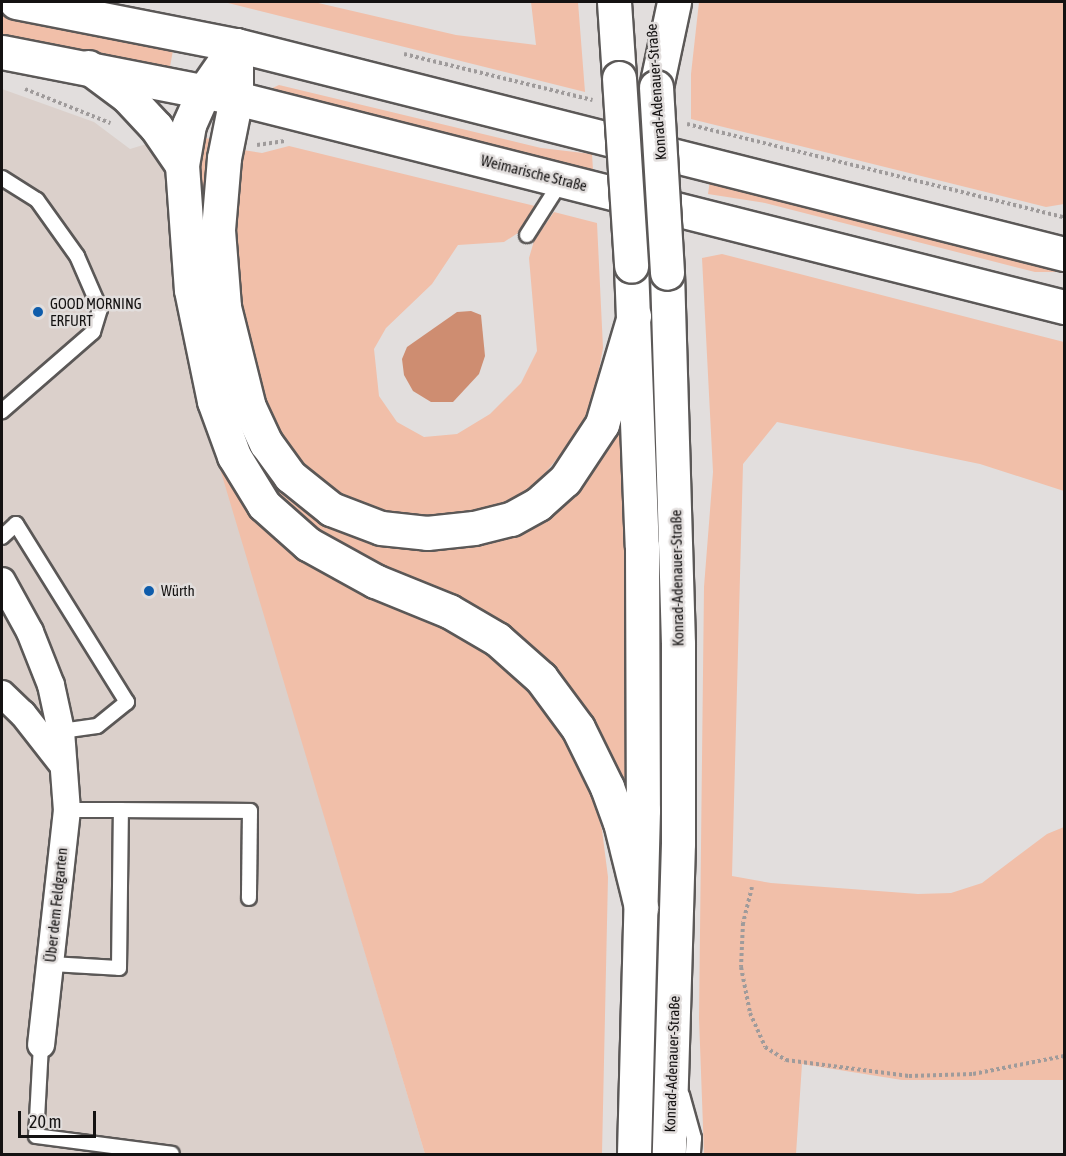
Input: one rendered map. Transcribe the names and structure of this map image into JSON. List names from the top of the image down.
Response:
{
  "streets": {
    "main road": ["Konrad-Adenauer-Straße", "Weimarische Straße"],
    "street": ["Über dem Feldgarten"]
  },
  "places": ["GOOD MORNING ERFURT", "Würth"],
  "scale_bar": "20 m"
}
